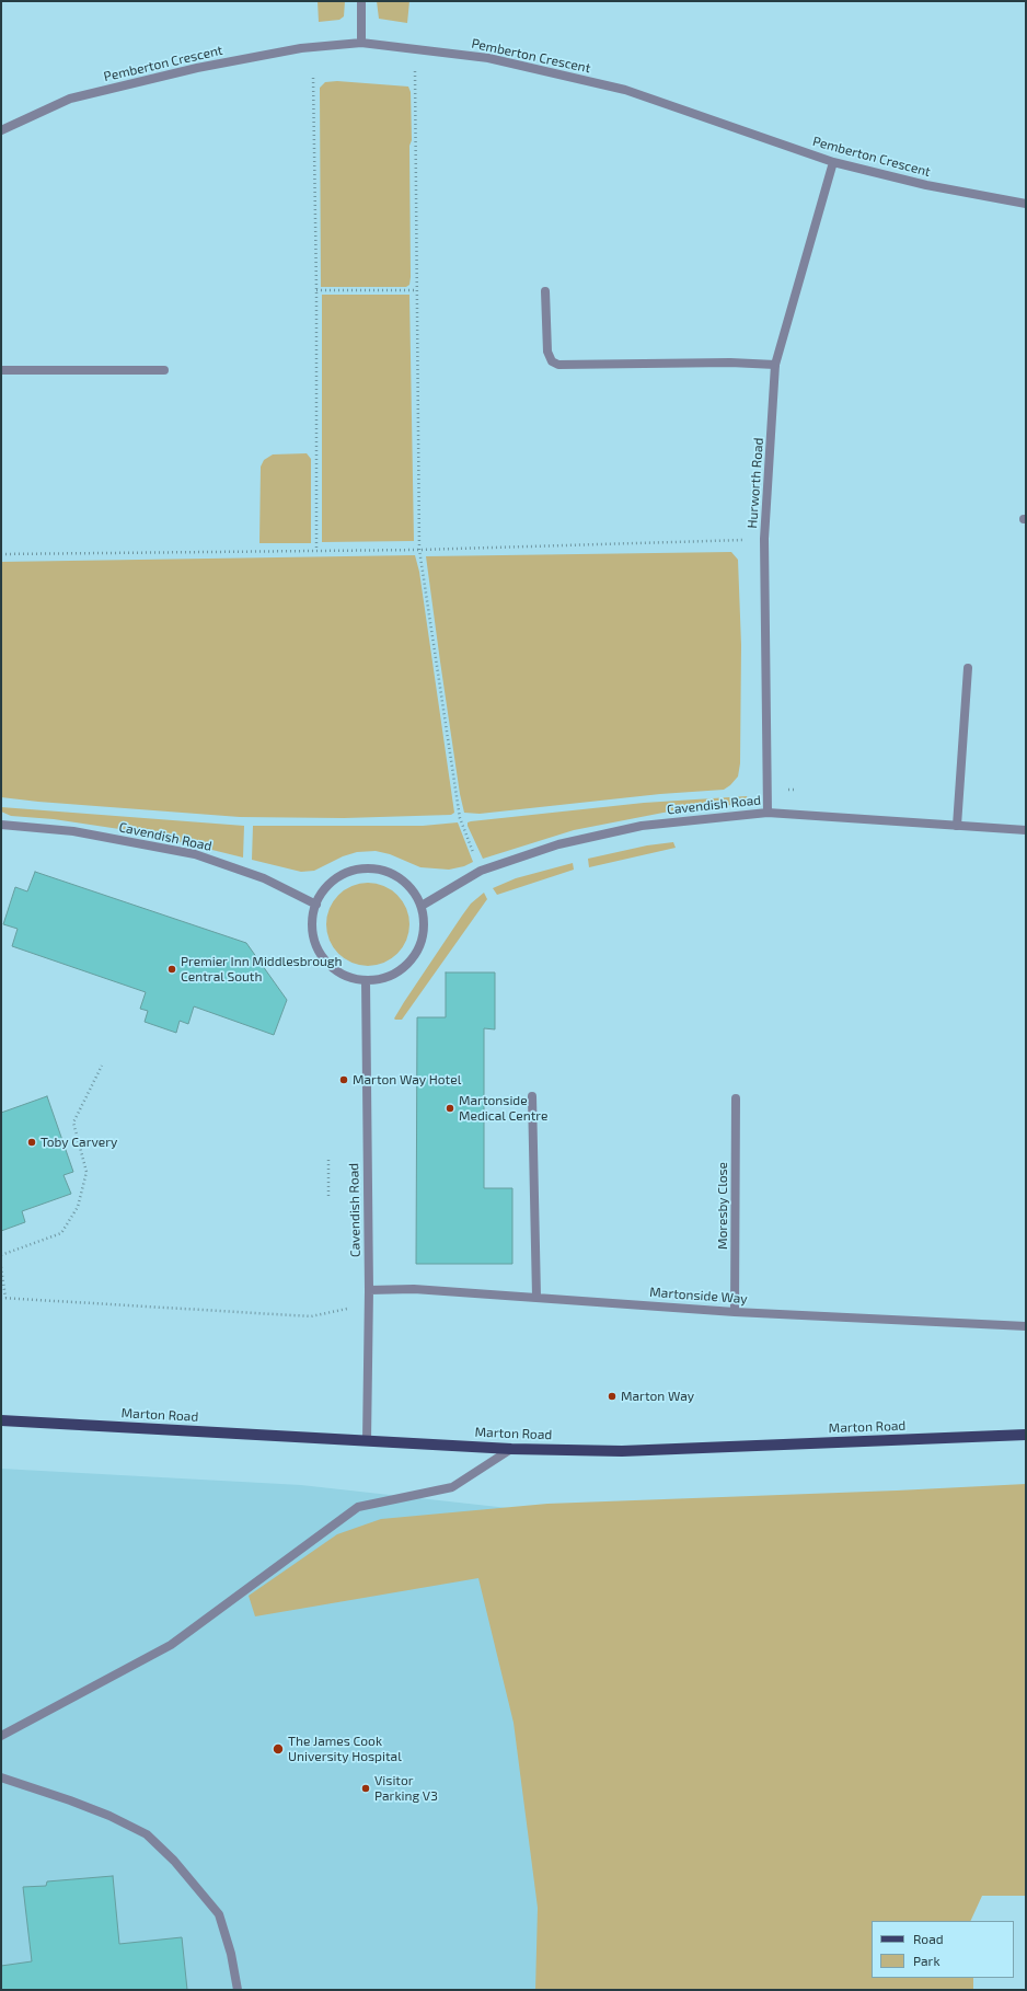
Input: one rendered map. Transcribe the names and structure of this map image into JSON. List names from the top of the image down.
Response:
{
  "streets": {
    "main road": ["Marton Road"],
    "street": [
      "Pemberton Crescent",
      "Hurworth Road",
      "Cavendish Road",
      "Moresby Close",
      "Martonside Way"
    ]
  },
  "crossings": [
    ["Pemberton Crescent", "Hurworth Road"],
    ["Hurworth Road", "Cavendish Road"],
    ["Cavendish Road", "Martonside Way"],
    ["Cavendish Road", "Marton Road"],
    ["Moresby Close", "Martonside Way"]
  ],
  "places": [
    "Premier Inn Middlesbrough Central South",
    "Marton Way Hotel",
    "Martonside Medical Centre",
    "Toby Carvery",
    "Marton Way",
    "The James Cook University Hospital",
    "Visitor Parking V3"
  ],
  "legend": ["Road", "Park"]
}
